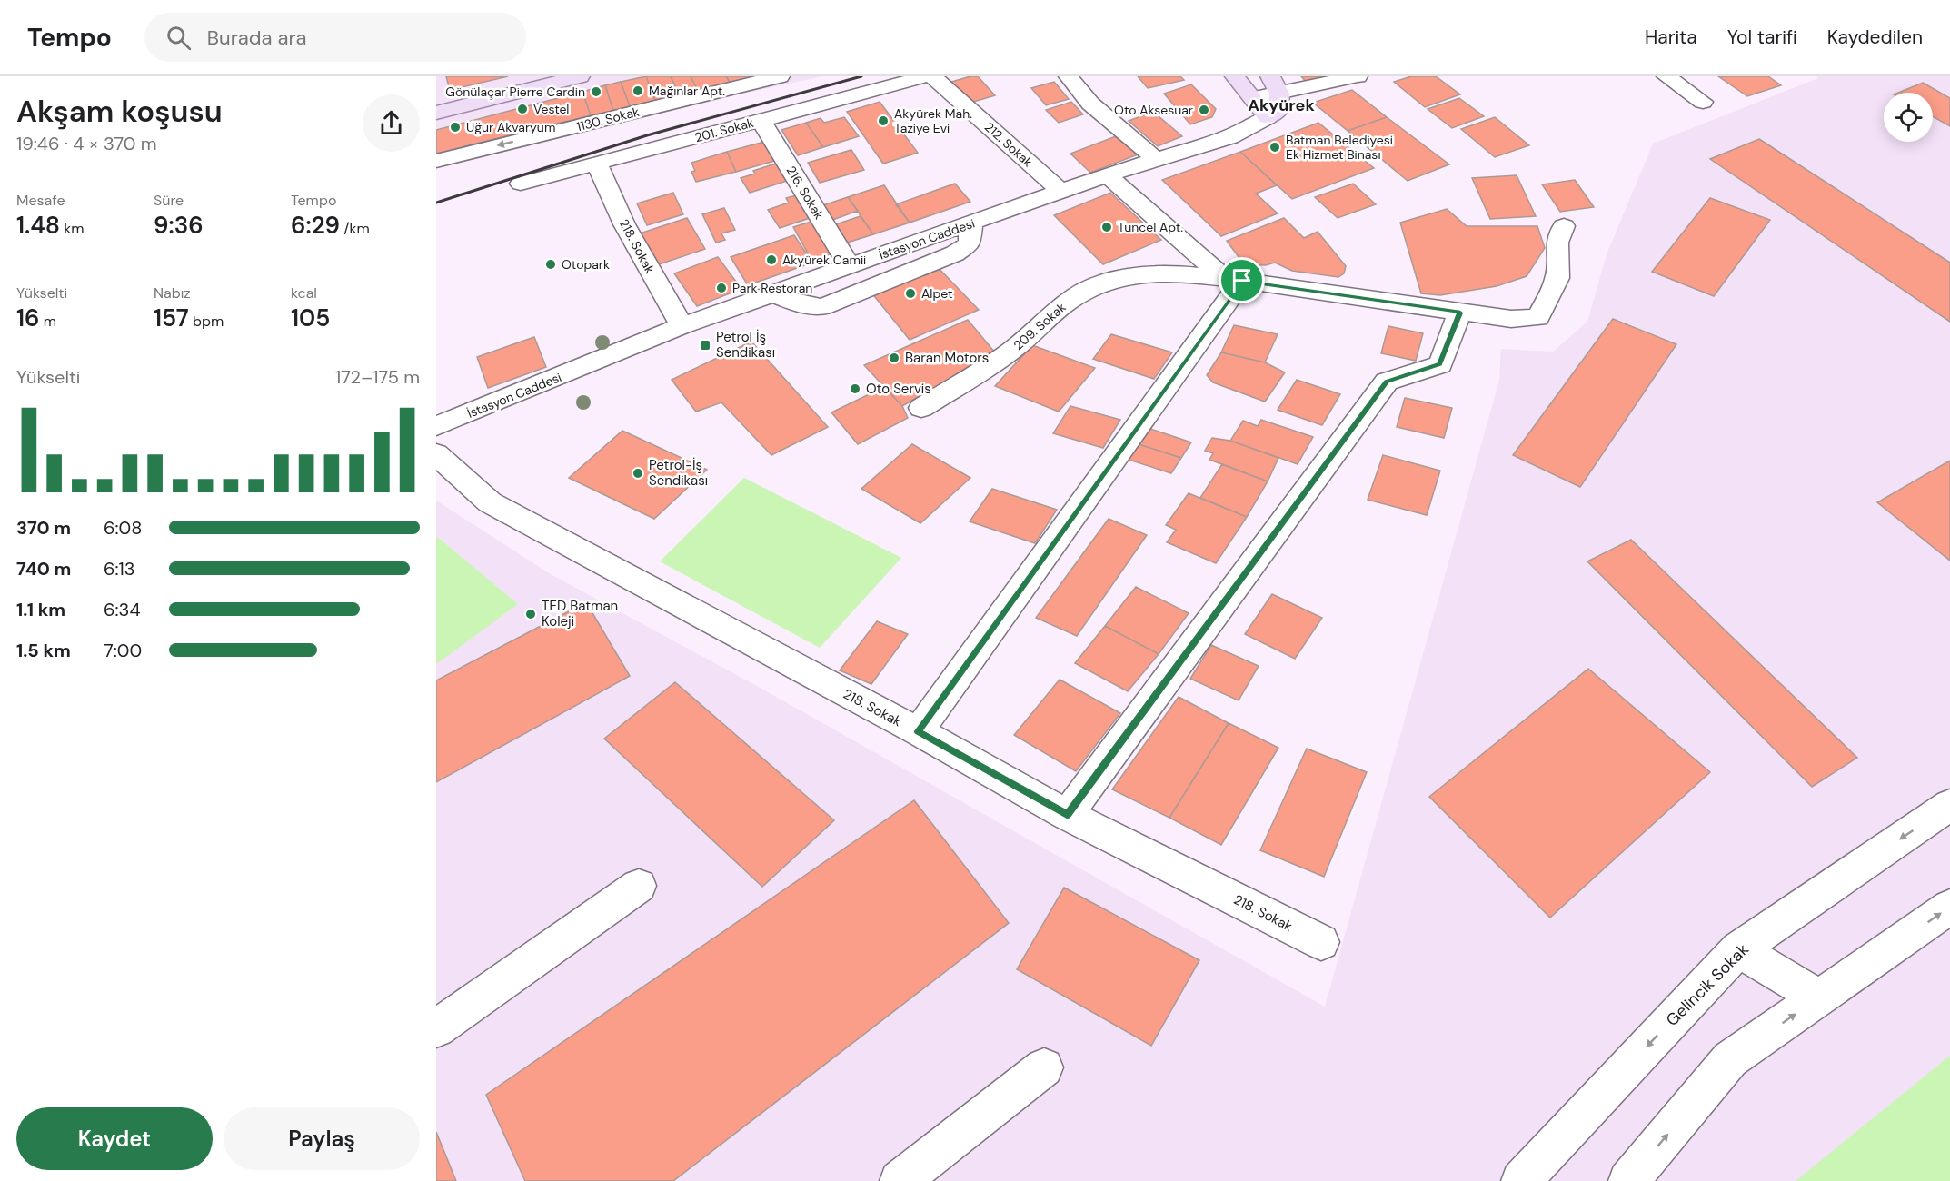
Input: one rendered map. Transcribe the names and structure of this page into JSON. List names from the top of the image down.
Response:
{
  "streets": {
    "street": [
      "1130. Sokak",
      "201. Sokak",
      "212. Sokak",
      "216. Sokak",
      "İstasyon Caddesi",
      "218. Sokak",
      "209. Sokak",
      "Gelincik Sokak"
    ]
  },
  "crossings": [
    ["201. Sokak", "216. Sokak"],
    ["201. Sokak", "218. Sokak"],
    ["212. Sokak", "İstasyon Caddesi"],
    ["216. Sokak", "İstasyon Caddesi"],
    ["İstasyon Caddesi", "218. Sokak"]
  ],
  "one_way": ["1130. Sokak"],
  "districts": ["Akyürek"],
  "places": {
    "other": [
      "Mağınlar Apt.",
      "Gönülaçar Pierre Cardin",
      "Vestel",
      "Oto Aksesuar",
      "Akyürek Mah. Taziye Evi",
      "Uğur Akvaryum",
      "Batman Belediyesi Ek Hizmet Binası",
      "Tuncel Apt.",
      "Akyürek Camii",
      "Otopark",
      "Park Restoran",
      "Alpet",
      "Baran Motors",
      "Oto Servis",
      "Petrol-İş Sendikası",
      "TED Batman Koleji"
    ],
    "transit": ["Petrol İş Sendikası"]
  },
  "page": {
    "header": "Tempo",
    "search": "Burada ara",
    "nav": ["Harita", "Yol tarifi", "Kaydedilen"],
    "heading": ["Akşam koşusu", "19:46 · 4 × 370 m"],
    "stats": [
      ["Mesafe", "1.48 km"],
      ["Süre", "9:36"],
      ["Tempo", "6:29 /km"],
      ["Yükselti", "16 m"],
      ["Nabız", "157 bpm"],
      ["kcal", "105"]
    ],
    "chart": ["Yükselti", "172–175 m"],
    "list": [
      {
        "name": "370 m",
        "note": "6:08"
      },
      {
        "name": "740 m",
        "note": "6:13"
      },
      {
        "name": "1.1 km",
        "note": "6:34"
      },
      {
        "name": "1.5 km",
        "note": "7:00"
      }
    ],
    "buttons": ["Kaydet", "Paylaş"]
  }
}
